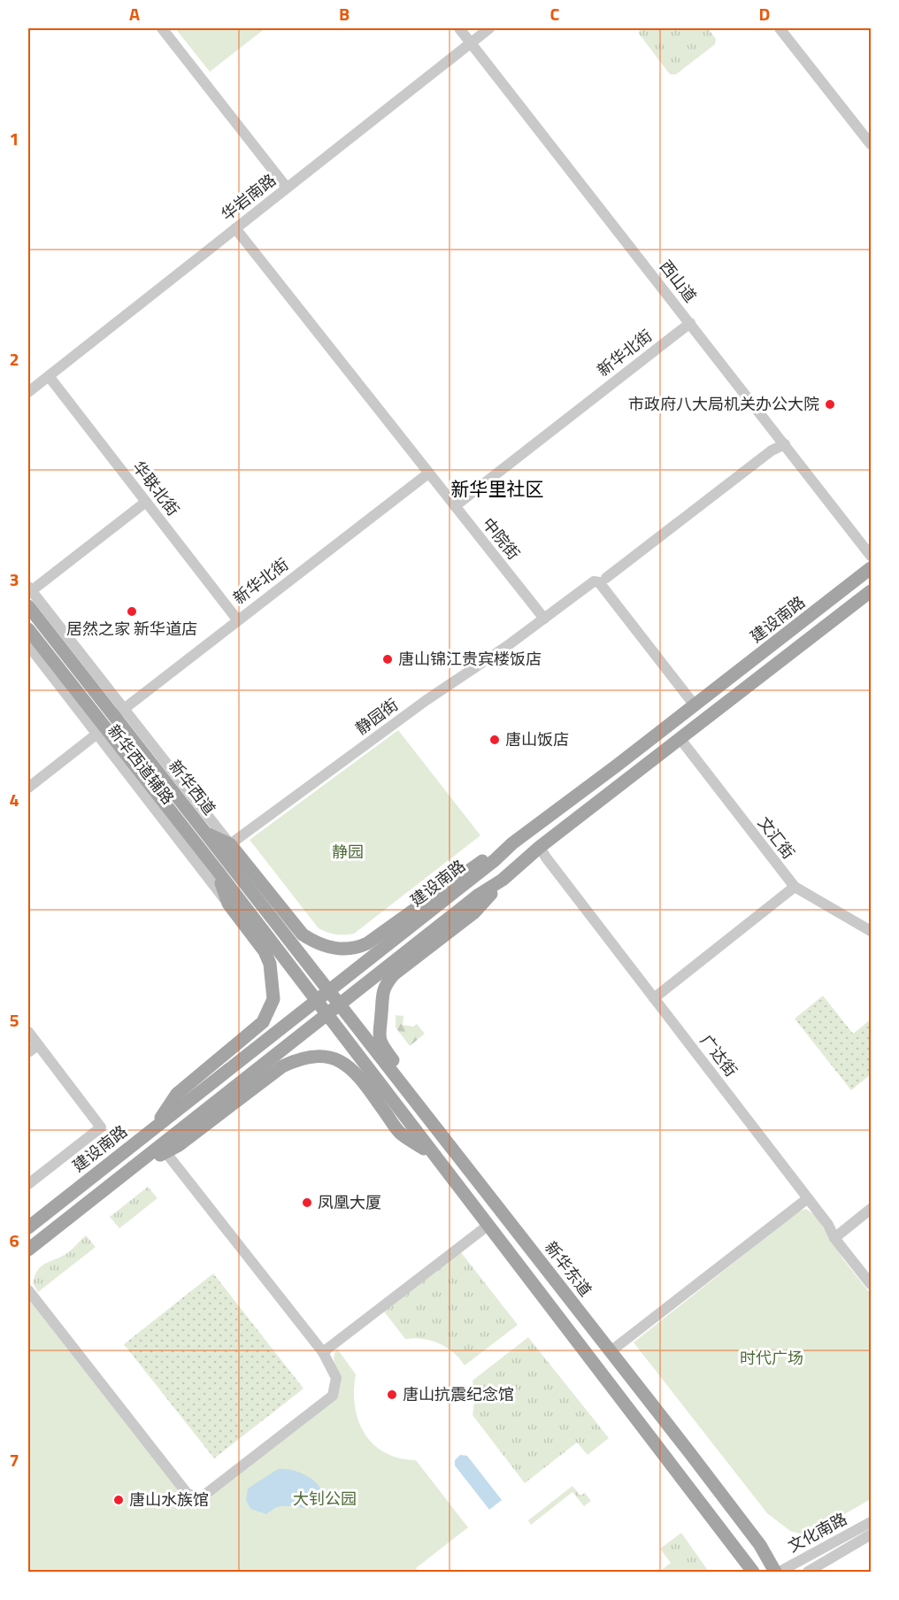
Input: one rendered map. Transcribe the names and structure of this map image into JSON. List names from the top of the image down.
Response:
{
  "streets": {
    "main road": ["建设南路", "新华西道", "新华东道"],
    "street": [
      "华岩南路",
      "西山道",
      "新华北街",
      "华联北街",
      "中院街",
      "静园街",
      "新华西道辅路",
      "文汇街",
      "广达街",
      "文化南路"
    ]
  },
  "crossings": [
    ["华岩南路", "西山道"],
    ["华岩南路", "华联北街"],
    ["华岩南路", "中院街"],
    ["西山道", "新华北街"],
    ["新华北街", "华联北街"],
    ["新华北街", "中院街"],
    ["新华北街", "新华西道辅路"],
    ["新华北街", "新华西道"],
    ["中院街", "静园街"],
    ["建设南路", "新华西道"],
    ["建设南路", "新华东道"],
    ["静园街", "新华西道辅路"],
    ["新华西道辅路", "新华西道"],
    ["新华西道", "新华东道"]
  ],
  "districts": ["新华里社区"],
  "parks": ["静园", "时代广场", "大钊公园"],
  "places": [
    "市政府八大局机关办公大院",
    "居然之家 新华道店",
    "唐山锦江贵宾楼饭店",
    "唐山饭店",
    "凤凰大厦",
    "唐山抗震纪念馆",
    "唐山水族馆"
  ],
  "grid": {
    "columns": [
      "A",
      "B",
      "C",
      "D"
    ],
    "rows": [
      "1",
      "2",
      "3",
      "4",
      "5",
      "6",
      "7"
    ]
  }
}
